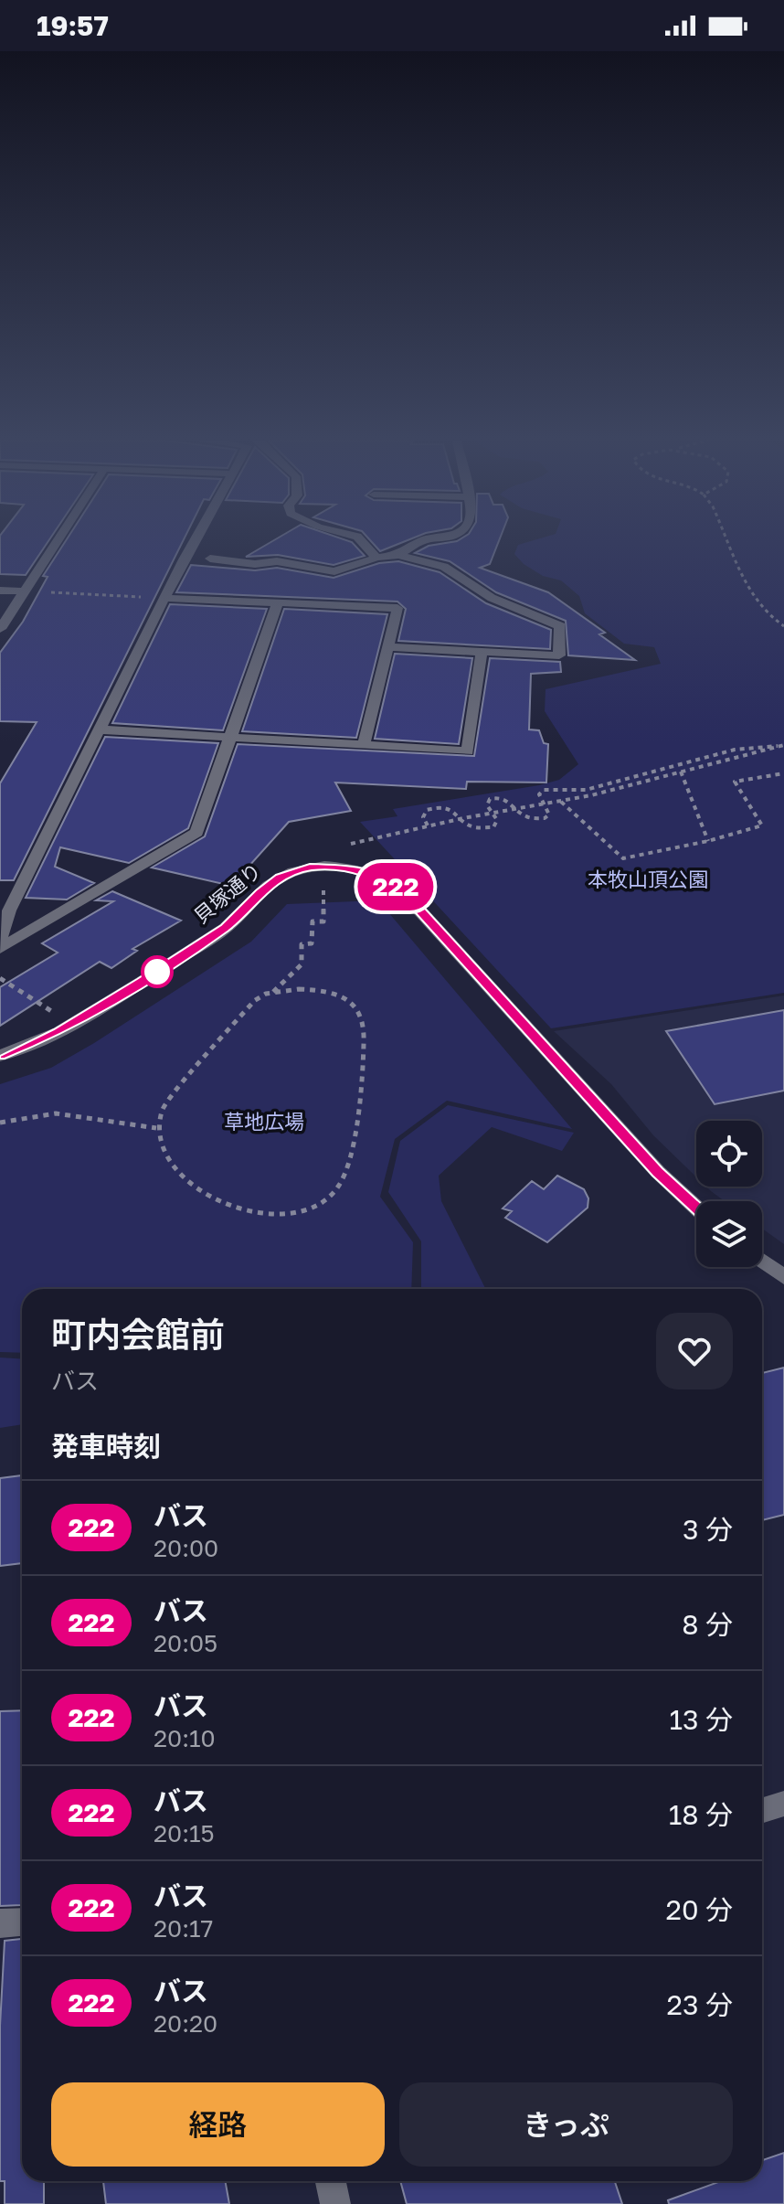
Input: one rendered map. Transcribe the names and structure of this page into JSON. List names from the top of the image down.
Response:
{
  "streets": {
    "street": ["貝塚通り"]
  },
  "parks": ["本牧山頂公園", "草地広場"],
  "lines": ["bus line 222"],
  "page": {
    "status": "19:57",
    "on_map": "222",
    "heading": [
      ["町内会館前", "バス"],
      "発車時刻"
    ],
    "list": [
      {
        "mark": "222",
        "name": "バス",
        "note": "20:00",
        "value": "3 分"
      },
      {
        "mark": "222",
        "name": "バス",
        "note": "20:05",
        "value": "8 分"
      },
      {
        "mark": "222",
        "name": "バス",
        "note": "20:10",
        "value": "13 分"
      },
      {
        "mark": "222",
        "name": "バス",
        "note": "20:15",
        "value": "18 分"
      },
      {
        "mark": "222",
        "name": "バス",
        "note": "20:17",
        "value": "20 分"
      },
      {
        "mark": "222",
        "name": "バス",
        "note": "20:20",
        "value": "23 分"
      }
    ],
    "buttons": ["経路", "きっぷ"]
  }
}
